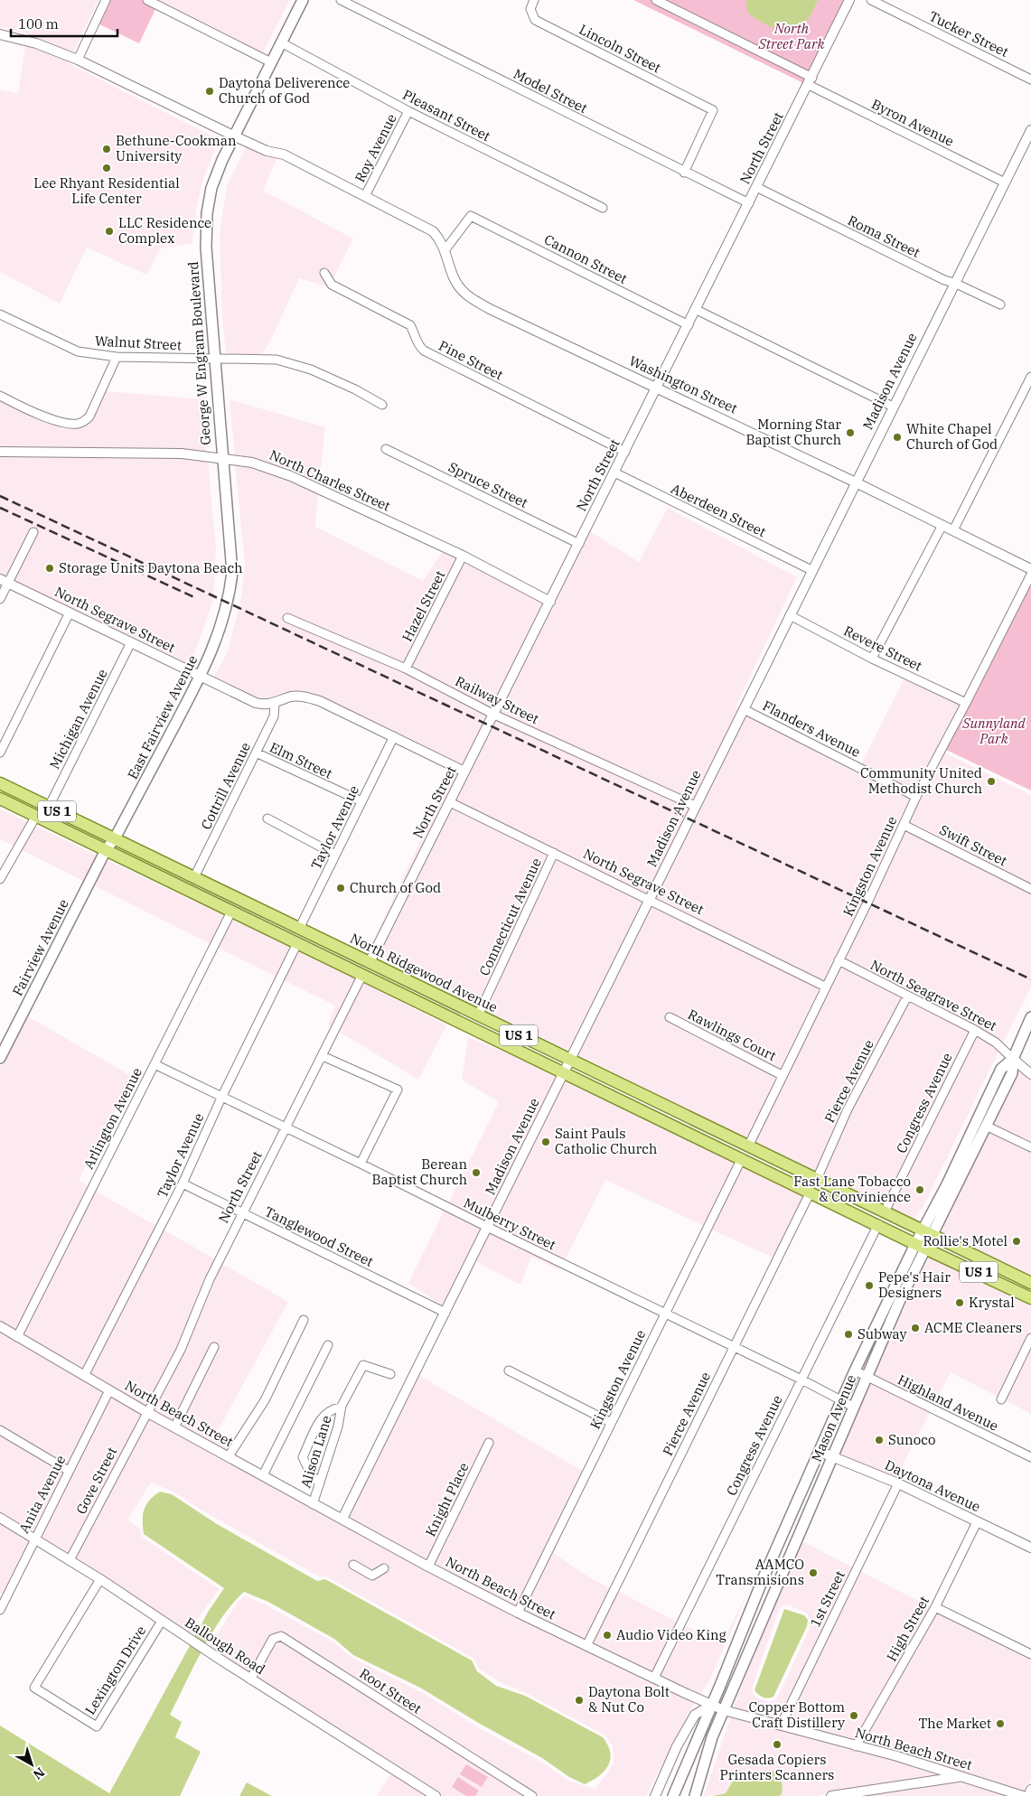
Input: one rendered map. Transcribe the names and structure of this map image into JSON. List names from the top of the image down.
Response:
{
  "streets": {
    "main road": [
      "George W Engram Boulevard",
      "East Fairview Avenue",
      "US 1",
      "Fairview Avenue",
      "North Ridgewood Avenue",
      "Mason Avenue"
    ],
    "street": [
      "Tucker Street",
      "Lincoln Street",
      "Model Street",
      "Pleasant Street",
      "Byron Avenue",
      "Roy Avenue",
      "North Street",
      "Roma Street",
      "Cannon Street",
      "Walnut Street",
      "Pine Street",
      "Madison Avenue",
      "Washington Street",
      "North Charles Street",
      "Spruce Street",
      "Aberdeen Street",
      "Hazel Street",
      "North Segrave Street",
      "Revere Street",
      "Railway Street",
      "Michigan Avenue",
      "Flanders Avenue",
      "Elm Street",
      "Cottrill Avenue",
      "Taylor Avenue",
      "Swift Street",
      "Kingston Avenue",
      "Connecticut Avenue",
      "North Seagrave Street",
      "Rawlings Court",
      "Pierce Avenue",
      "Congress Avenue",
      "Arlington Avenue",
      "Mulberry Street",
      "Tanglewood Street",
      "Highland Avenue",
      "North Beach Street",
      "Alison Lane",
      "Gove Street",
      "Daytona Avenue",
      "Anita Avenue",
      "Knight Place",
      "1st Street",
      "High Street",
      "Ballough Road",
      "Lexington Drive",
      "Root Street"
    ]
  },
  "crossings": [
    ["Lincoln Street", "Model Street"],
    ["Model Street", "North Street"],
    ["Pleasant Street", "Roy Avenue"],
    ["Pleasant Street", "George W Engram Boulevard"],
    ["Byron Avenue", "North Street"],
    ["Byron Avenue", "Madison Avenue"],
    ["Roy Avenue", "Washington Street"],
    ["North Street", "Roma Street"],
    ["North Street", "Cannon Street"],
    ["North Street", "Pine Street"],
    ["North Street", "Washington Street"],
    ["North Street", "North Charles Street"],
    ["North Street", "Spruce Street"],
    ["North Street", "Aberdeen Street"],
    ["North Street", "North Segrave Street"],
    ["North Street", "Railway Street"],
    ["North Street", "North Ridgewood Avenue"],
    ["North Street", "Mulberry Street"],
    ["North Street", "Tanglewood Street"],
    ["North Street", "North Beach Street"],
    ["North Street", "Gove Street"],
    ["Roma Street", "Madison Avenue"],
    ["Cannon Street", "Washington Street"],
    ["Walnut Street", "George W Engram Boulevard"],
    ["George W Engram Boulevard", "Washington Street"],
    ["George W Engram Boulevard", "North Charles Street"],
    ["George W Engram Boulevard", "East Fairview Avenue"],
    ["Madison Avenue", "Washington Street"],
    ["Madison Avenue", "Aberdeen Street"],
    ["Madison Avenue", "North Segrave Street"],
    ["Madison Avenue", "Revere Street"],
    ["Madison Avenue", "Railway Street"],
    ["Madison Avenue", "Flanders Avenue"],
    ["Madison Avenue", "North Ridgewood Avenue"],
    ["Madison Avenue", "Mulberry Street"],
    ["Madison Avenue", "Tanglewood Street"],
    ["Madison Avenue", "North Beach Street"],
    ["North Charles Street", "Hazel Street"],
    ["Hazel Street", "Railway Street"],
    ["North Segrave Street", "East Fairview Avenue"],
    ["North Segrave Street", "Michigan Avenue"],
    ["North Segrave Street", "Cottrill Avenue"],
    ["North Segrave Street", "Taylor Avenue"],
    ["North Segrave Street", "Kingston Avenue"],
    ["North Segrave Street", "Connecticut Avenue"],
    ["Revere Street", "Kingston Avenue"],
    ["East Fairview Avenue", "Fairview Avenue"],
    ["East Fairview Avenue", "North Ridgewood Avenue"],
    ["Michigan Avenue", "North Ridgewood Avenue"],
    ["Flanders Avenue", "Kingston Avenue"],
    ["Elm Street", "Cottrill Avenue"],
    ["Elm Street", "Taylor Avenue"],
    ["Cottrill Avenue", "North Ridgewood Avenue"],
    ["Taylor Avenue", "North Ridgewood Avenue"],
    ["Taylor Avenue", "Mulberry Street"],
    ["Taylor Avenue", "Tanglewood Street"],
    ["Taylor Avenue", "North Beach Street"],
    ["Swift Street", "Kingston Avenue"],
    ["Kingston Avenue", "North Ridgewood Avenue"],
    ["Kingston Avenue", "North Seagrave Street"],
    ["Kingston Avenue", "Rawlings Court"],
    ["Kingston Avenue", "Mulberry Street"],
    ["Kingston Avenue", "North Beach Street"],
    ["Connecticut Avenue", "North Ridgewood Avenue"],
    ["Fairview Avenue", "North Ridgewood Avenue"],
    ["North Ridgewood Avenue", "Pierce Avenue"],
    ["North Ridgewood Avenue", "Congress Avenue"],
    ["North Ridgewood Avenue", "Arlington Avenue"],
    ["North Ridgewood Avenue", "Mason Avenue"],
    ["North Seagrave Street", "Pierce Avenue"],
    ["North Seagrave Street", "Congress Avenue"],
    ["North Seagrave Street", "Mason Avenue"],
    ["Pierce Avenue", "Mulberry Street"],
    ["Pierce Avenue", "North Beach Street"],
    ["Congress Avenue", "Mulberry Street"],
    ["Congress Avenue", "North Beach Street"],
    ["Arlington Avenue", "Mulberry Street"],
    ["Arlington Avenue", "North Beach Street"],
    ["Mulberry Street", "Mason Avenue"],
    ["Highland Avenue", "Mason Avenue"],
    ["North Beach Street", "Mason Avenue"],
    ["North Beach Street", "Alison Lane"],
    ["North Beach Street", "Gove Street"],
    ["North Beach Street", "Anita Avenue"],
    ["North Beach Street", "Knight Place"],
    ["North Beach Street", "1st Street"],
    ["North Beach Street", "High Street"],
    ["Mason Avenue", "Daytona Avenue"],
    ["Gove Street", "Ballough Road"],
    ["Daytona Avenue", "1st Street"],
    ["Daytona Avenue", "High Street"],
    ["Anita Avenue", "Ballough Road"],
    ["Ballough Road", "Lexington Drive"],
    ["Ballough Road", "Root Street"]
  ],
  "parks": ["North Street Park", "Sunnyland Park"],
  "places": [
    "Daytona Deliverence Church of God",
    "Bethune-Cookman University",
    "Lee Rhyant Residential Life Center",
    "LLC Residence Complex",
    "Morning Star Baptist Church",
    "White Chapel Church of God",
    "Storage Units Daytona Beach",
    "Community United Methodist Church",
    "Church of God",
    "Saint Pauls Catholic Church",
    "Berean Baptist Church",
    "Fast Lane Tobacco & Convinience",
    "Rollie's Motel",
    "Pepe's Hair Designers",
    "Krystal",
    "ACME Cleaners",
    "Subway",
    "Sunoco",
    "AAMCO Transmisions",
    "Audio Video King",
    "Daytona Bolt & Nut Co",
    "Copper Bottom Craft Distillery",
    "The Market",
    "Gesada Copiers Printers Scanners"
  ],
  "scale_bar": "100 m",
  "north": "bottom right"
}
